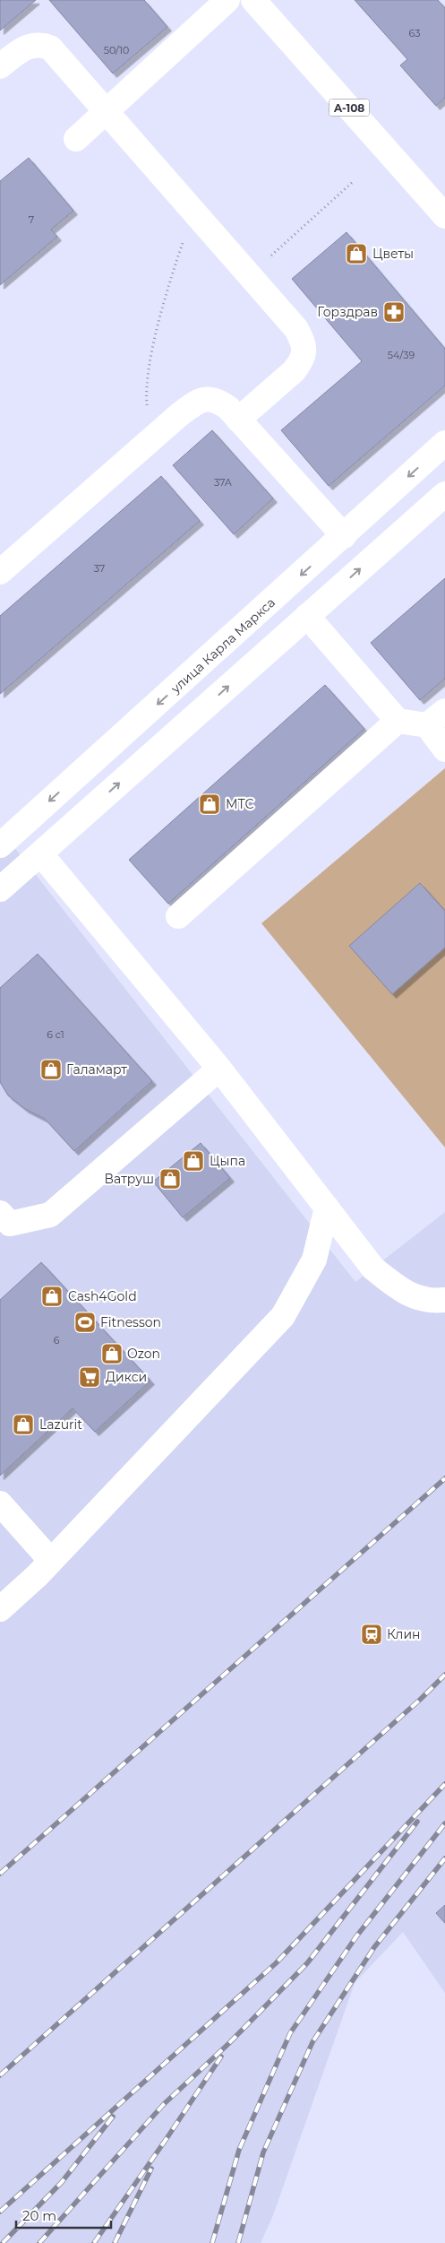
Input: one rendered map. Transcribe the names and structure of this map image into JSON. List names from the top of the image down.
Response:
{
  "streets": {
    "main road": ["А-108", "улица Карла Маркса"]
  },
  "places": {
    "shop": [
      "Цветы",
      "МТС",
      "Галамарт",
      "Цыпа",
      "Ватруш",
      "Cash4Gold",
      "Ozon",
      "Lazurit"
    ],
    "pharmacy": ["Горздрав"],
    "sports": ["Fitnesson"],
    "supermarket": ["Дикси"],
    "station": ["Клин"]
  },
  "house_numbers": [
    "63",
    "50/10",
    "7",
    "54/39",
    "37А",
    "37",
    "6 с1",
    "6"
  ],
  "scale_bar": "20 m"
}
